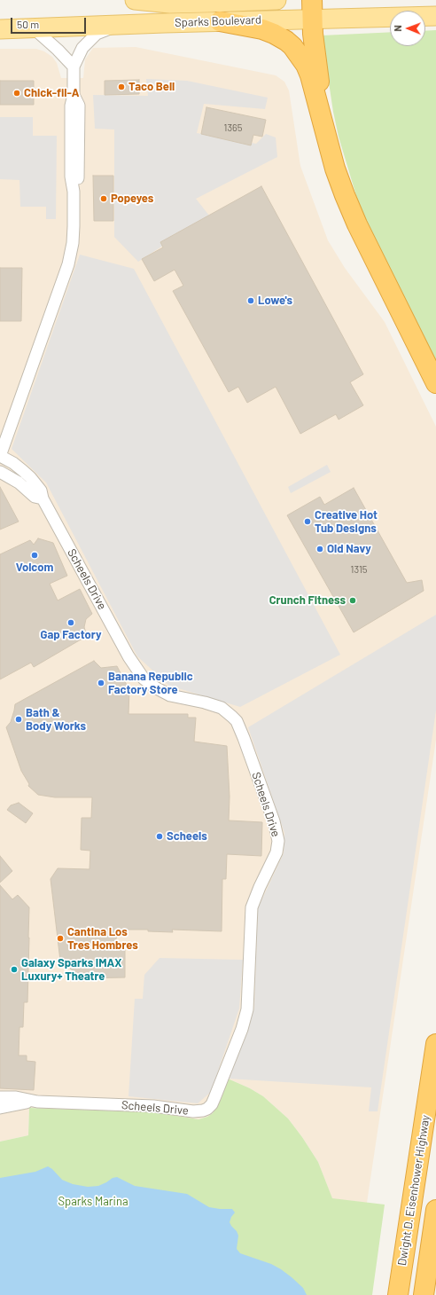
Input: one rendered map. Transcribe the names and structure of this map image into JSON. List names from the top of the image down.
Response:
{
  "streets": {
    "highway": ["Dwight D. Eisenhower Highway"],
    "main road": ["Sparks Boulevard"],
    "street": ["Scheels Drive"]
  },
  "parks": ["Sparks Marina"],
  "places": [
    "Taco Bell",
    "Chick-fil-A",
    "Popeyes",
    "Lowe's",
    "Creative Hot Tub Designs",
    "Old Navy",
    "Volcom",
    "Crunch Fitness",
    "Gap Factory",
    "Banana Republic Factory Store",
    "Bath & Body Works",
    "Scheels",
    "Cantina Los Tres Hombres",
    "Galaxy Sparks IMAX Luxury+ Theatre"
  ],
  "house_numbers": ["1365", "1315"],
  "scale_bar": "50 m",
  "north": "left"
}
